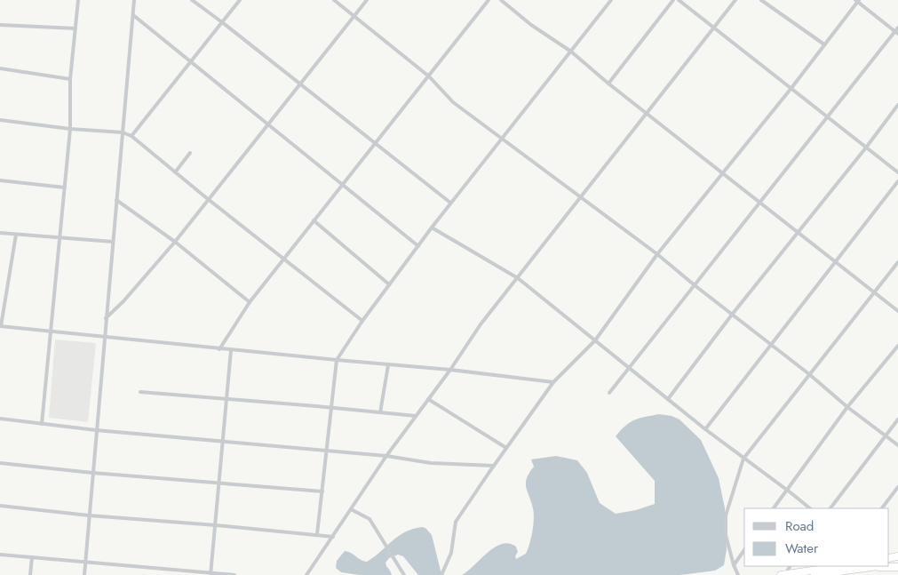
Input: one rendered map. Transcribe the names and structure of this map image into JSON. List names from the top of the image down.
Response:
{
  "legend": ["Road", "Water"]
}
